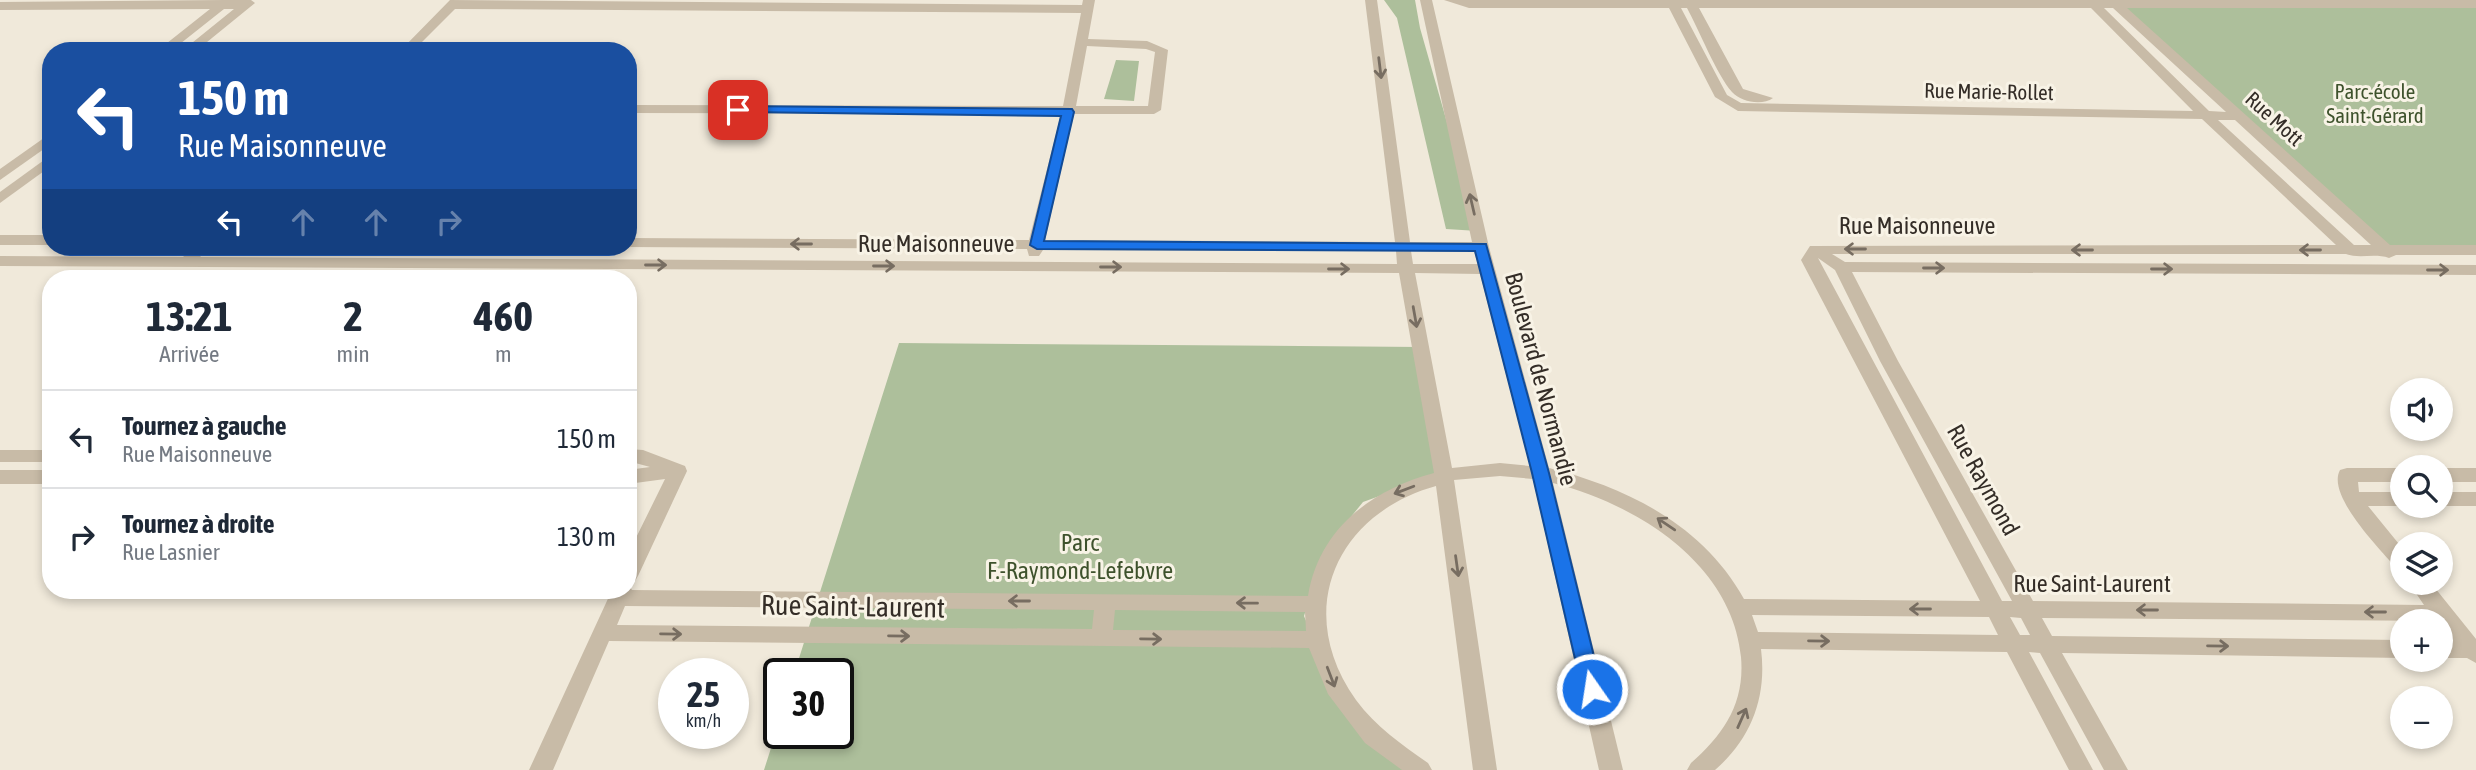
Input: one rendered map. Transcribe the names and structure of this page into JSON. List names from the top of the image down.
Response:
{
  "streets": {
    "street": [
      "Rue Marie-Rollet",
      "Rue Mott",
      "Rue Maisonneuve",
      "Boulevard de Normandie",
      "Rue Raymond",
      "Rue Saint-Laurent"
    ]
  },
  "crossings": [
    ["Rue Marie-Rollet", "Rue Mott"],
    ["Rue Mott", "Rue Maisonneuve"],
    ["Rue Maisonneuve", "Boulevard de Normandie"],
    ["Rue Maisonneuve", "Rue Raymond"],
    ["Rue Raymond", "Rue Saint-Laurent"]
  ],
  "parks": ["Parc-école Saint-Gérard", "Parc F.-Raymond-Lefebvre"],
  "page": {
    "turn": ["150 m", "Rue Maisonneuve"],
    "eta": [
      "13:21",
      "Arrivée",
      "2",
      "min",
      "460",
      "m"
    ],
    "map_buttons": ["+", "−"],
    "list": [
      {
        "name": "Tournez à gauche",
        "note": "Rue Maisonneuve",
        "value": "150 m"
      },
      {
        "name": "Tournez à droite",
        "note": "Rue Lasnier",
        "value": "130 m"
      }
    ],
    "speed": "25 km/h",
    "limit": "30"
  }
}
